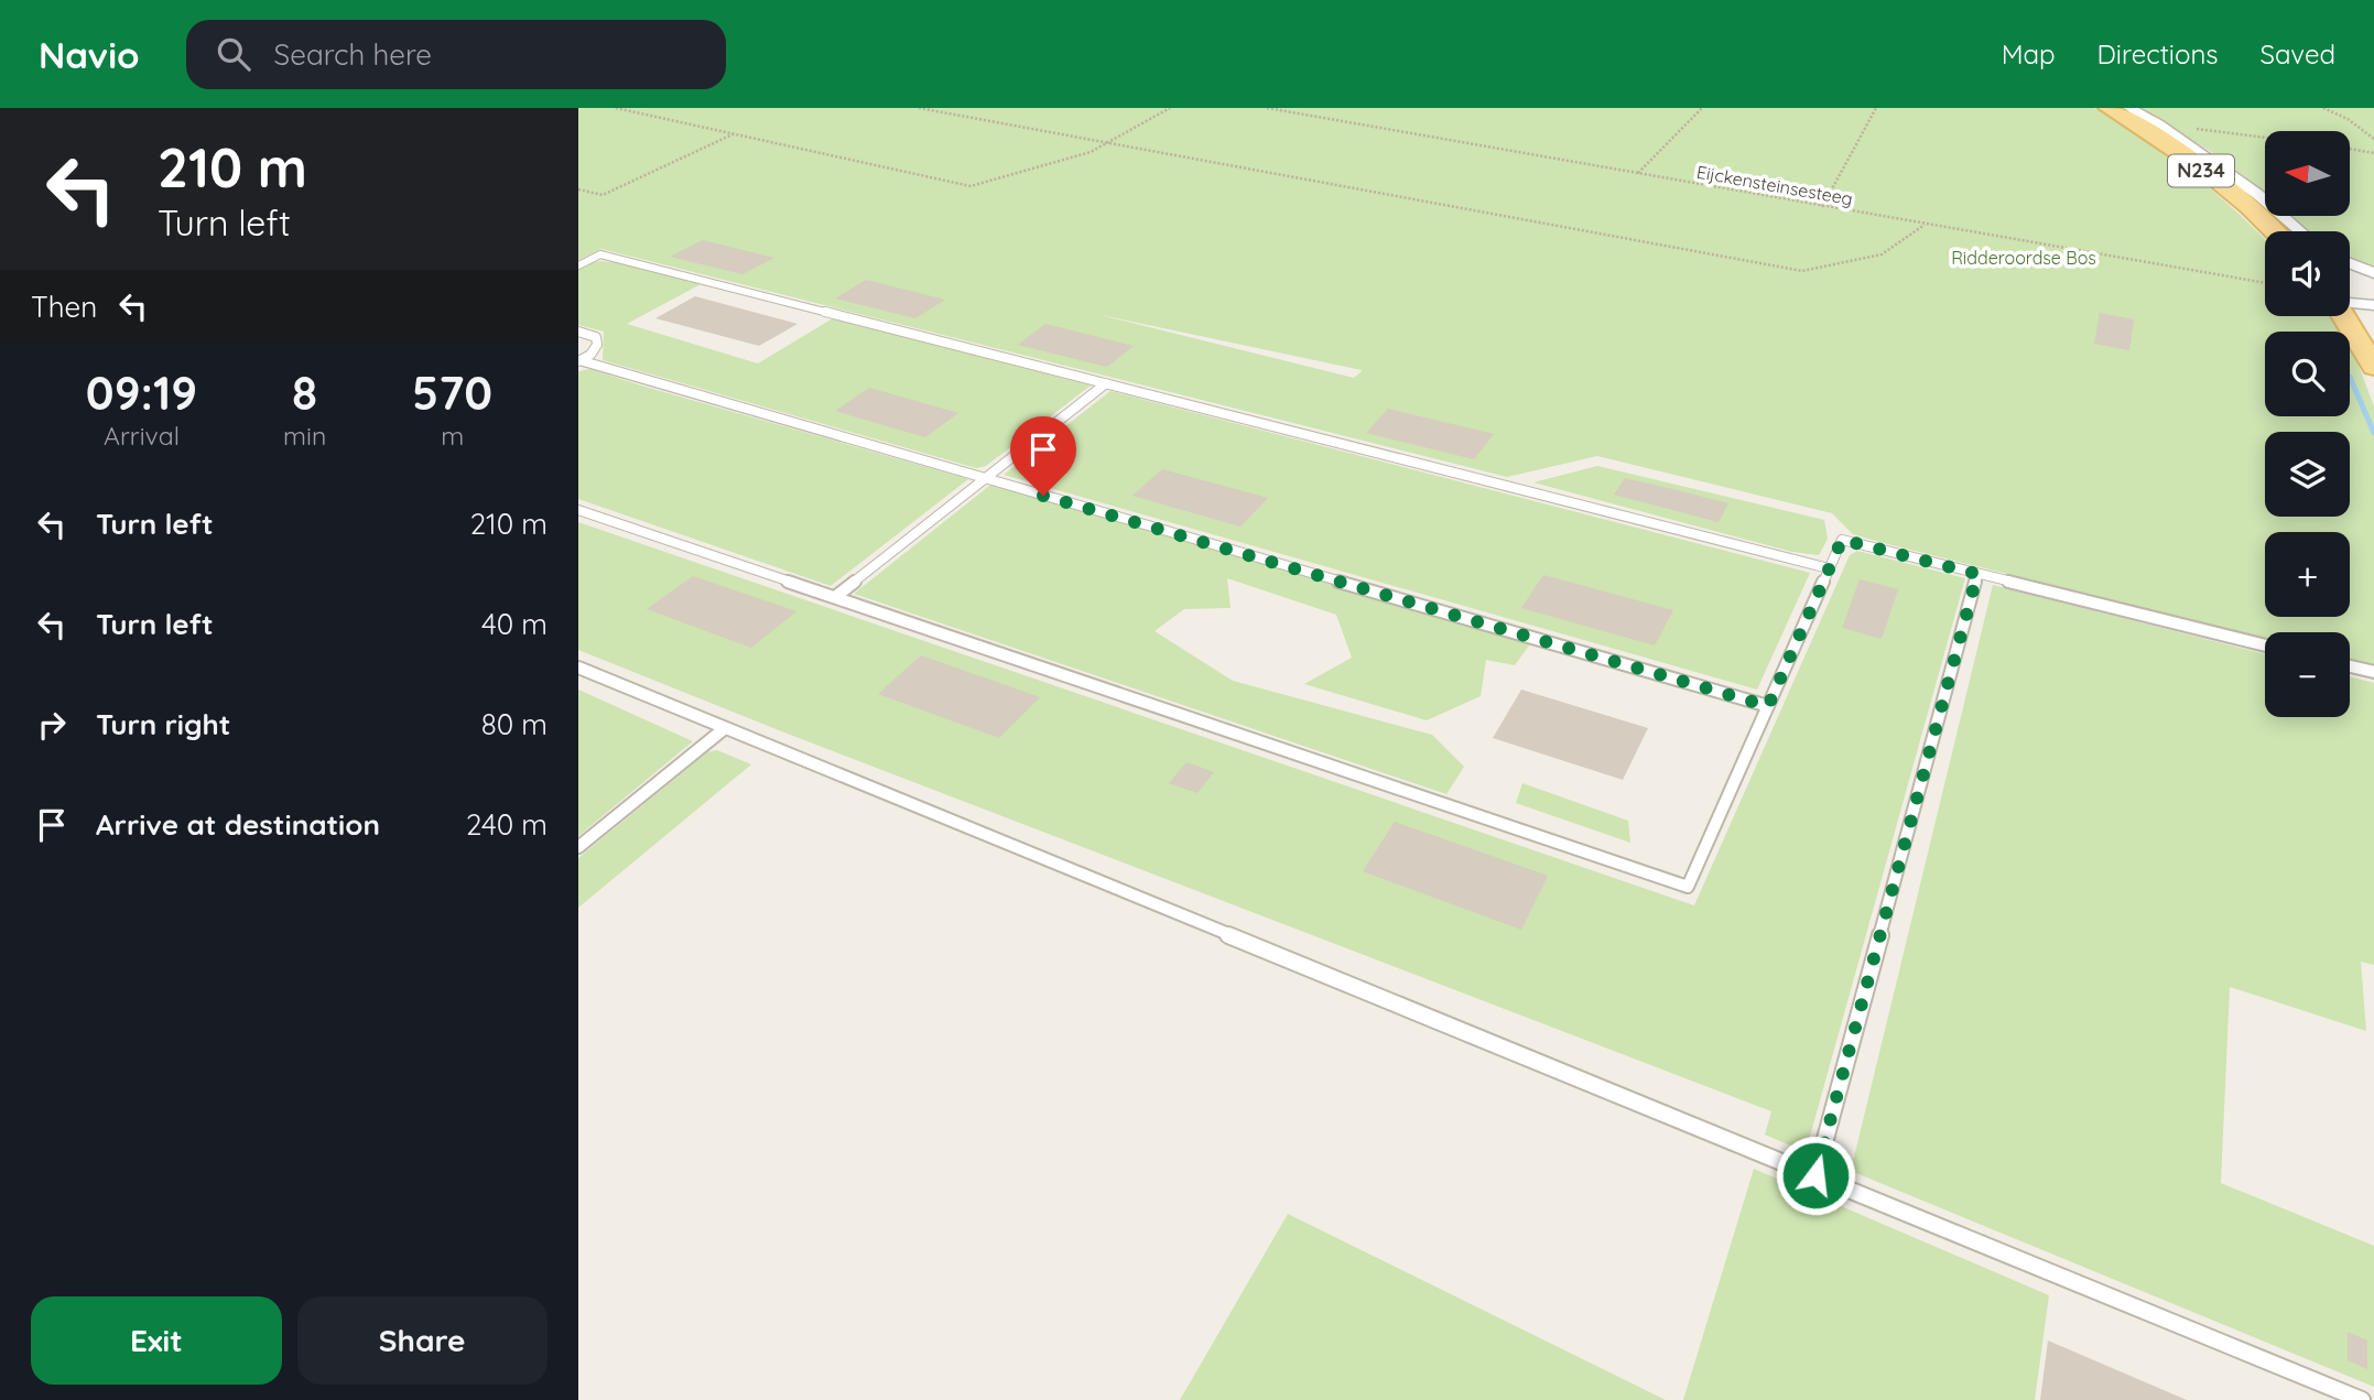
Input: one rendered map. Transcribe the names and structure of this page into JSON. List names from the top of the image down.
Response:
{
  "streets": {
    "main road": ["N234"],
    "path": ["Eijckensteinsesteeg"]
  },
  "parks": ["Ridderoordse Bos"],
  "north": "left",
  "page": {
    "header": "Navio",
    "search": "Search here",
    "nav": ["Map", "Directions", "Saved"],
    "turn": ["210 m", "Turn left"],
    "map_buttons": ["+", "−"],
    "then": "Then",
    "eta": [
      "09:19",
      "Arrival",
      "8",
      "min",
      "570",
      "m"
    ],
    "list": [
      {
        "name": "Turn left",
        "value": "210 m"
      },
      {
        "name": "Turn left",
        "value": "40 m"
      },
      {
        "name": "Turn right",
        "value": "80 m"
      },
      {
        "name": "Arrive at destination",
        "value": "240 m"
      }
    ],
    "buttons": ["Exit", "Share"]
  }
}
